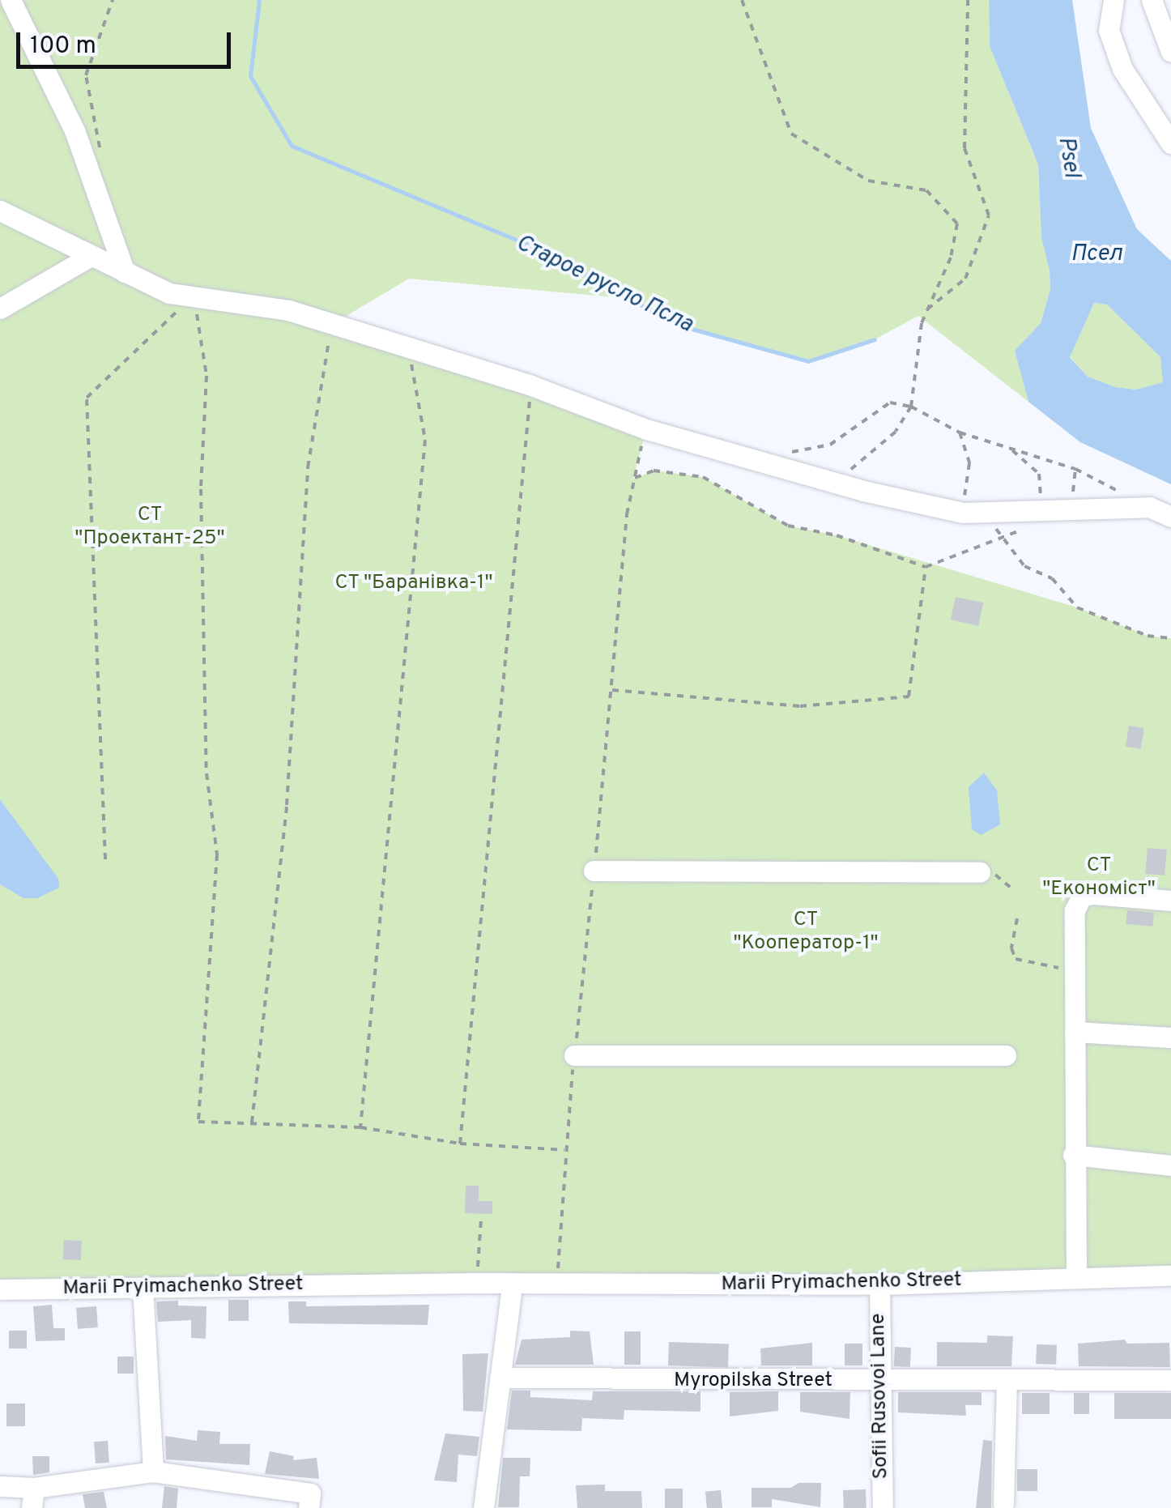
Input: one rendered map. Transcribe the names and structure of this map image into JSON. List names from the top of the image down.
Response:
{
  "streets": {
    "street": ["Marii Pryimachenko Street", "Myropilska Street", "Sofii Rusovoi Lane"]
  },
  "crossings": [
    ["Marii Pryimachenko Street", "Sofii Rusovoi Lane"],
    ["Myropilska Street", "Sofii Rusovoi Lane"]
  ],
  "water": ["Psel", "Псел", "Старое русло Псла"],
  "parks": [
    "СТ \"Проектант-25\"",
    "СТ \"Баранівка-1\"",
    "СТ \"Економіст\"",
    "СТ \"Кооператор-1\""
  ],
  "scale_bar": "100 m"
}
